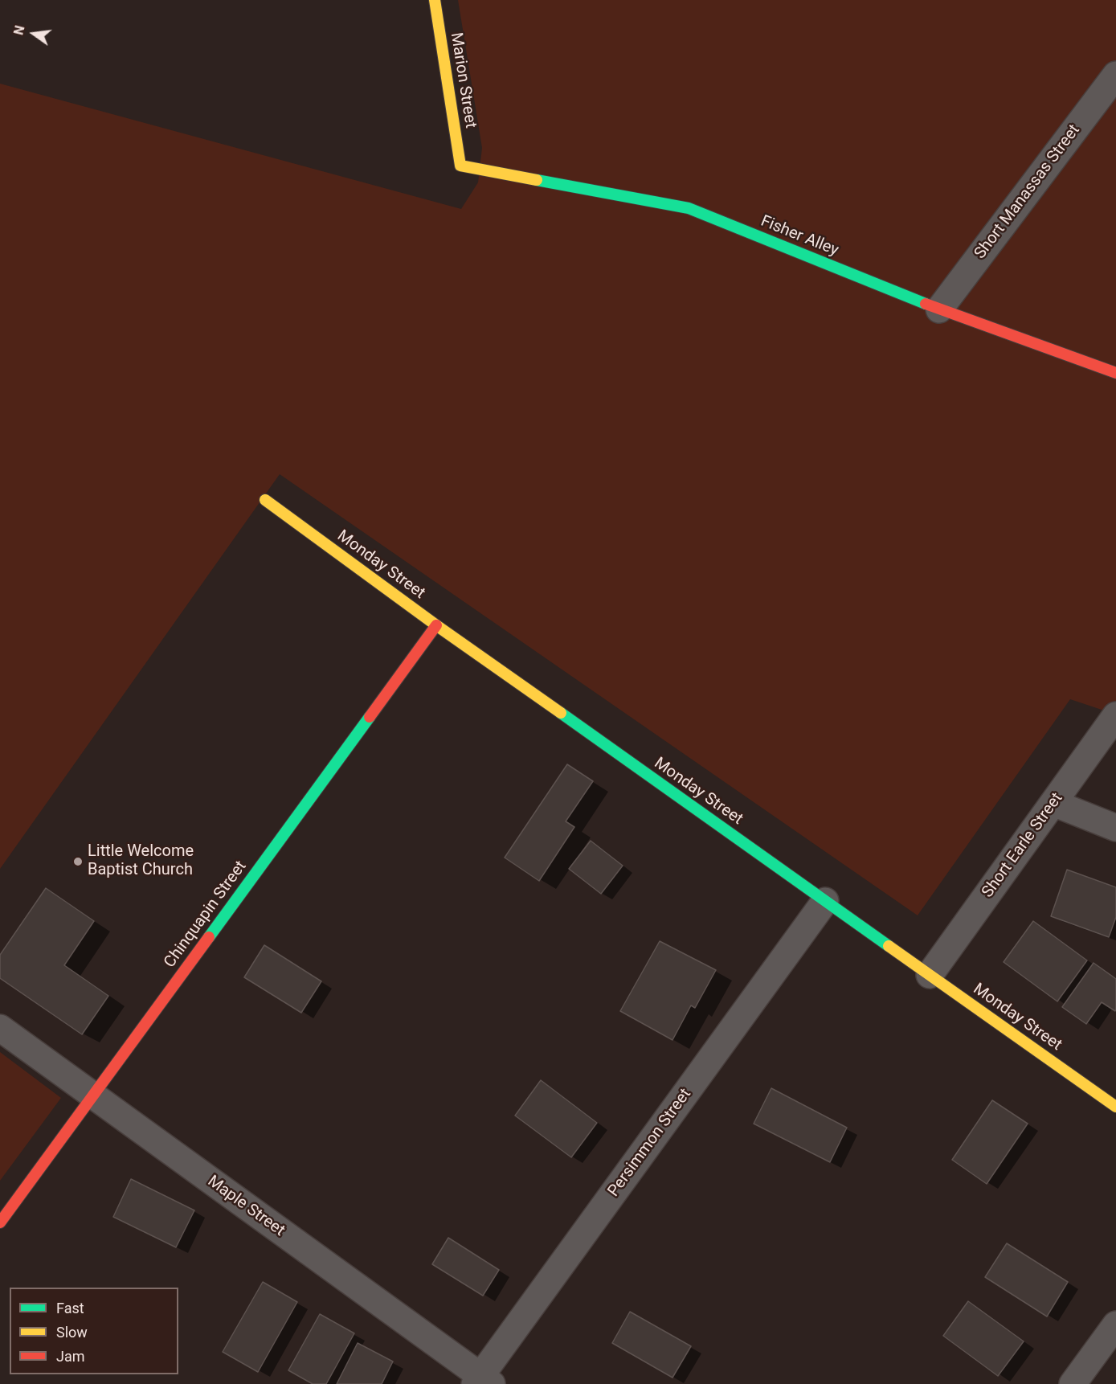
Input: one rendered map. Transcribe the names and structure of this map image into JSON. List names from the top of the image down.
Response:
{
  "streets": {
    "street": [
      "Marion Street",
      "Short Manassas Street",
      "Fisher Alley",
      "Monday Street",
      "Short Earle Street",
      "Chinquapin Street",
      "Persimmon Street",
      "Maple Street"
    ]
  },
  "crossings": [
    ["Marion Street", "Fisher Alley"],
    ["Short Manassas Street", "Fisher Alley"],
    ["Monday Street", "Short Earle Street"],
    ["Monday Street", "Chinquapin Street"],
    ["Monday Street", "Persimmon Street"],
    ["Chinquapin Street", "Maple Street"],
    ["Persimmon Street", "Maple Street"]
  ],
  "places": ["Little Welcome Baptist Church"],
  "legend": ["Fast", "Slow", "Jam"],
  "north": "left"
}
